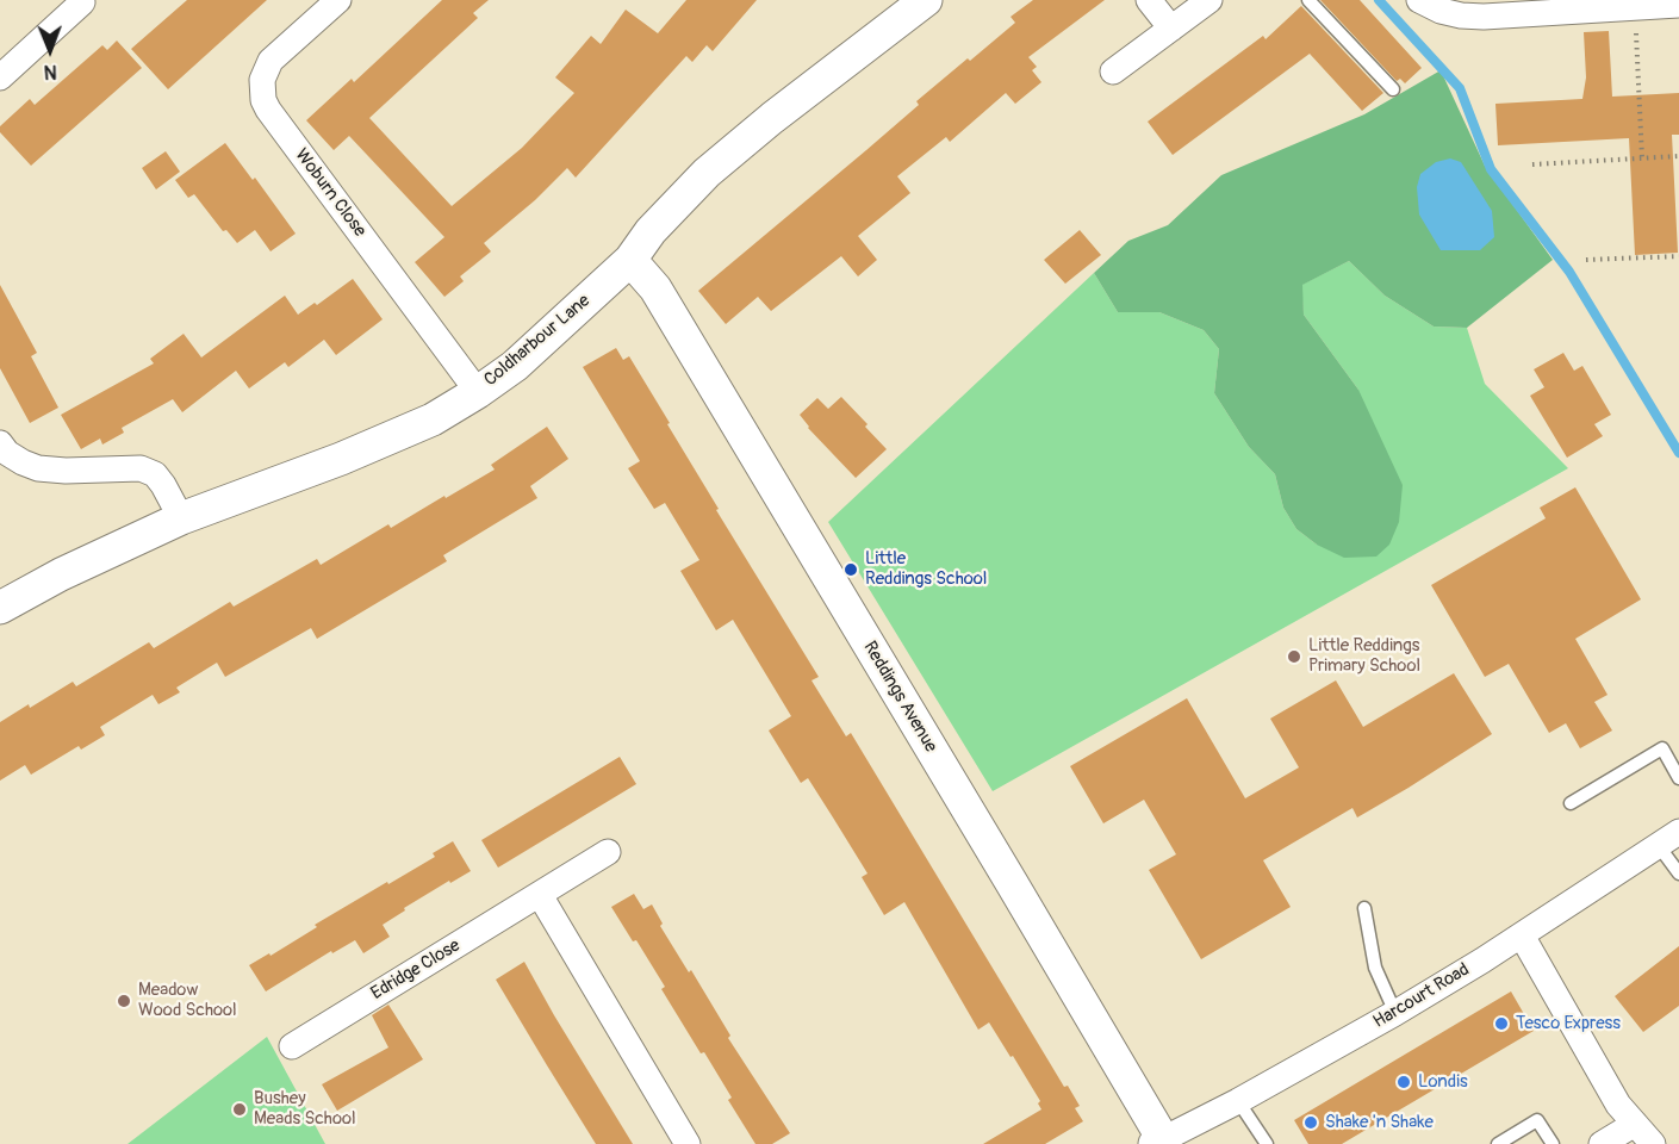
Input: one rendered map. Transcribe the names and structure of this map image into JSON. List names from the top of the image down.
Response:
{
  "streets": {
    "street": [
      "Woburn Close",
      "Coldharbour Lane",
      "Reddings Avenue",
      "Edridge Close",
      "Harcourt Road"
    ]
  },
  "crossings": [
    ["Woburn Close", "Coldharbour Lane"],
    ["Coldharbour Lane", "Reddings Avenue"],
    ["Reddings Avenue", "Harcourt Road"]
  ],
  "places": [
    "Little Reddings School",
    "Little Reddings Primary School",
    "Meadow Wood School",
    "Tesco Express",
    "Londis",
    "Bushey Meads School",
    "Shake 'n Shake"
  ],
  "north": "bottom"
}
